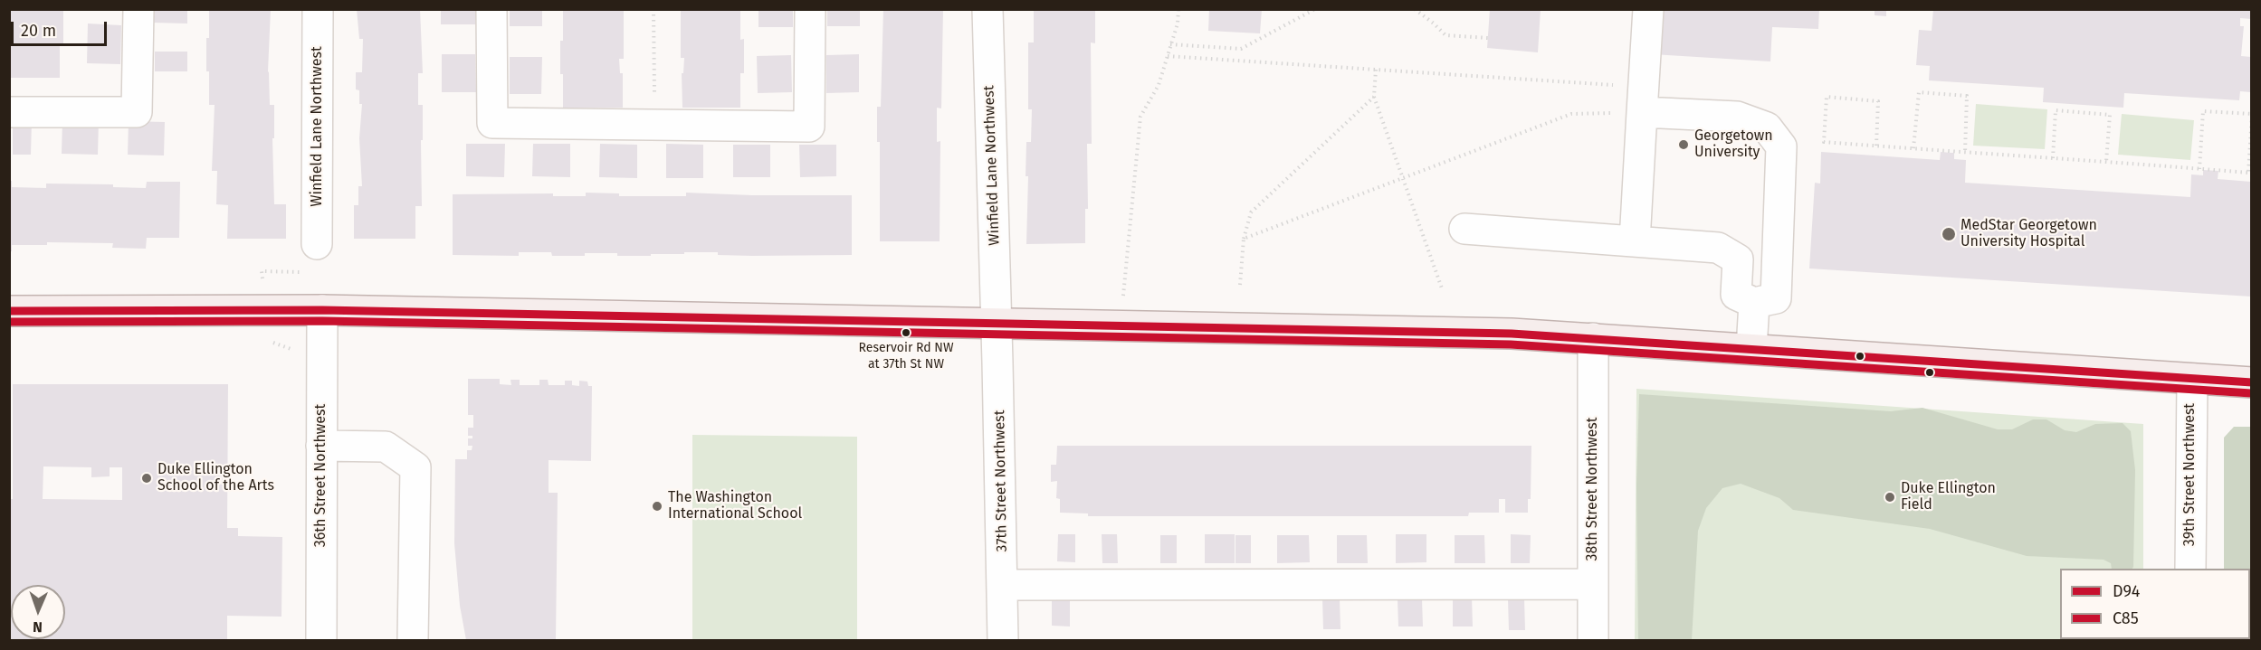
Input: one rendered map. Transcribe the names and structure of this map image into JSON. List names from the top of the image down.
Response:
{
  "streets": {
    "street": [
      "Winfield Lane Northwest",
      "39th Street Northwest",
      "36th Street Northwest",
      "37th Street Northwest",
      "38th Street Northwest"
    ]
  },
  "crossings": [
    ["Winfield Lane Northwest", "37th Street Northwest"]
  ],
  "places": [
    "Georgetown University",
    "MedStar Georgetown University Hospital",
    "Reservoir Rd NW at 37th St NW",
    "Duke Ellington School of the Arts",
    "Duke Ellington Field",
    "The Washington International School"
  ],
  "lines": ["transit line D94", "transit line C85"],
  "legend": ["D94", "C85"],
  "scale_bar": "20 m",
  "north": "bottom"
}
